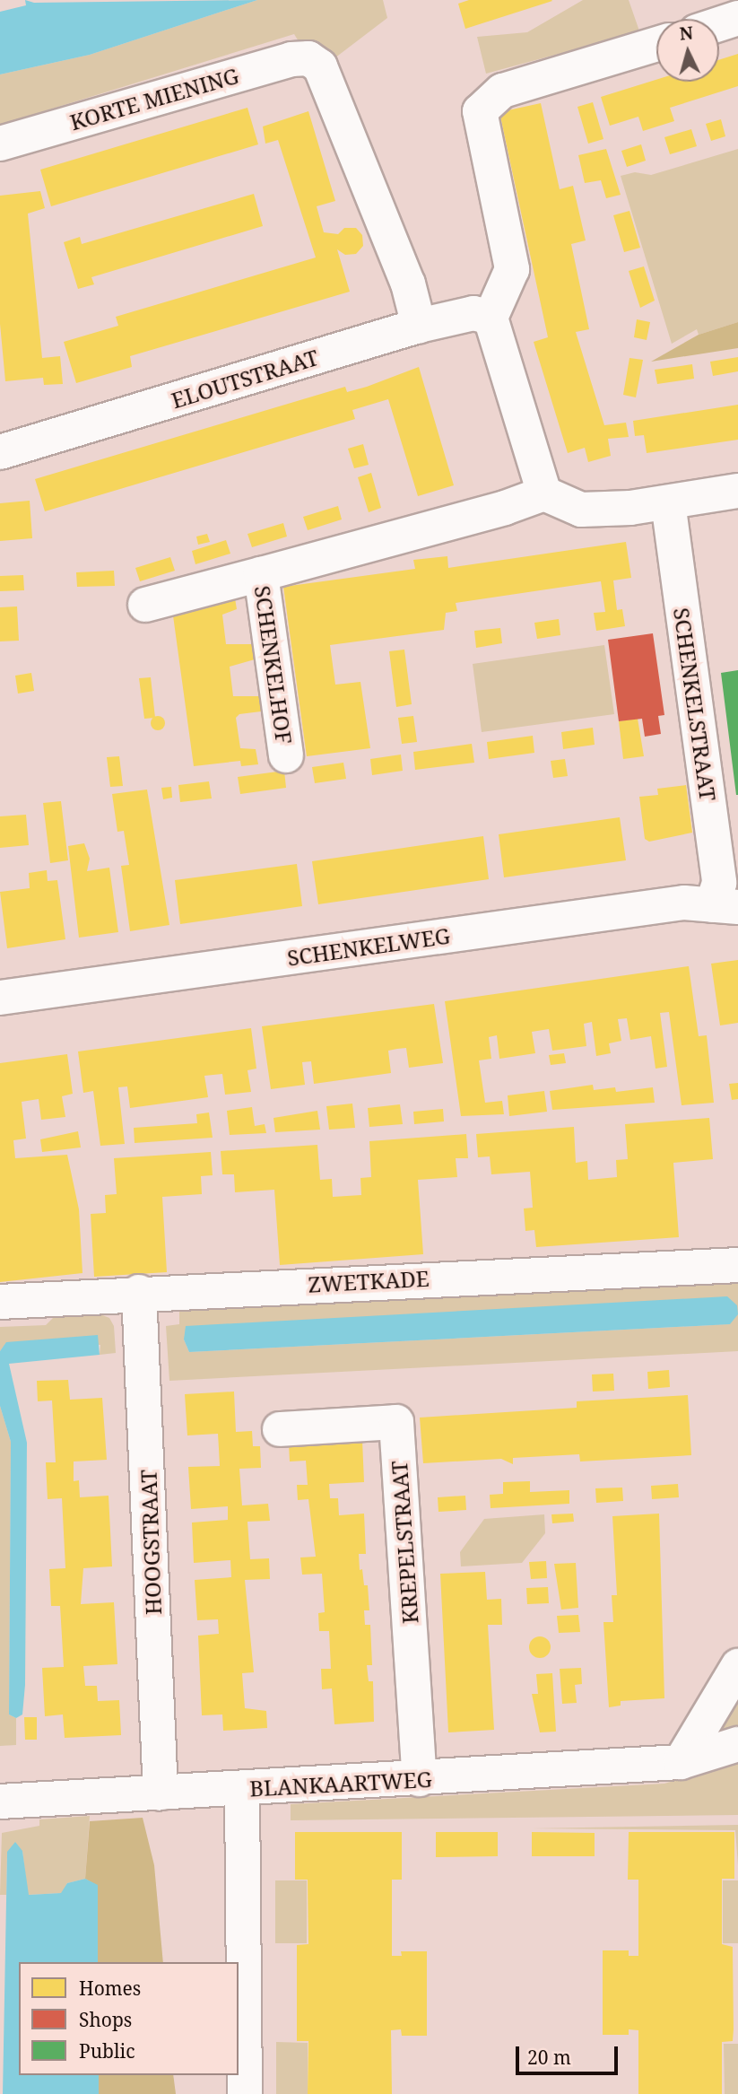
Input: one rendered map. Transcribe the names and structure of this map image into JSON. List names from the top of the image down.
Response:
{
  "streets": {
    "street": [
      "KORTE MIENING",
      "ELOUTSTRAAT",
      "SCHENKELHOF",
      "SCHENKELSTRAAT",
      "SCHENKELWEG",
      "ZWETKADE",
      "HOOGSTRAAT",
      "KREPELSTRAAT",
      "BLANKAARTWEG"
    ]
  },
  "crossings": [
    ["KORTE MIENING", "ELOUTSTRAAT"],
    ["SCHENKELSTRAAT", "SCHENKELWEG"],
    ["ZWETKADE", "HOOGSTRAAT"],
    ["HOOGSTRAAT", "BLANKAARTWEG"],
    ["KREPELSTRAAT", "BLANKAARTWEG"]
  ],
  "legend": ["Homes", "Shops", "Public"],
  "scale_bar": "20 m",
  "north": "top"
}
